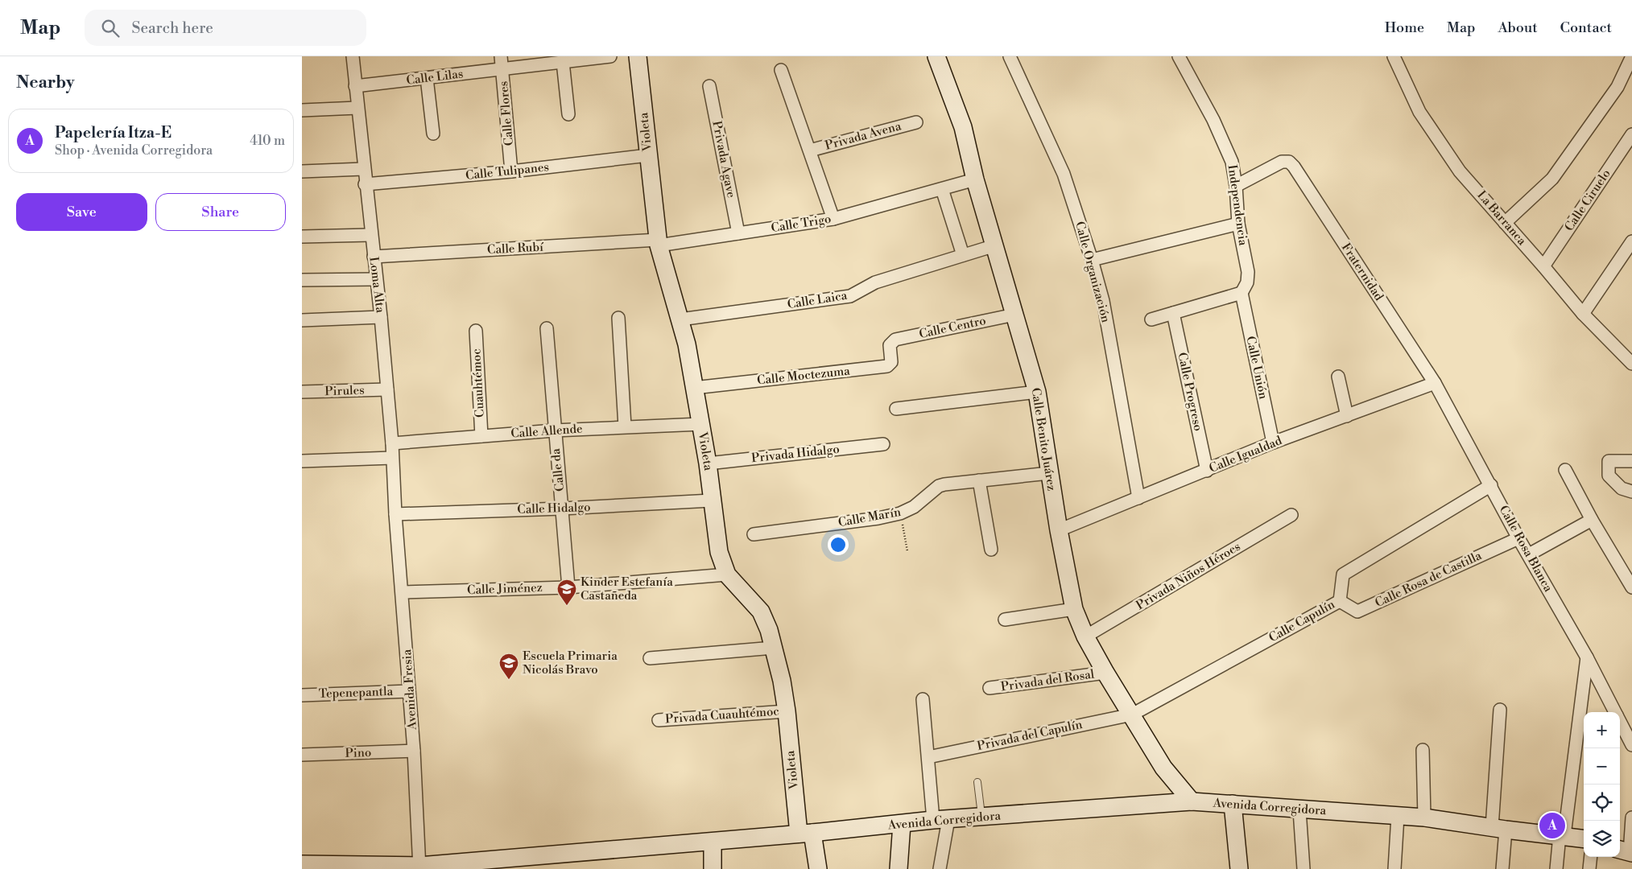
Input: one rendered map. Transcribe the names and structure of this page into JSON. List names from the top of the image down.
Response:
{
  "streets": {
    "street": [
      "Calle Lilas",
      "Calle Flores",
      "Violeta",
      "Privada Avena",
      "Privada Agave",
      "Calle Tulipanes",
      "Calle Ciruelo",
      "Independencia",
      "La Barranca",
      "Calle Trigo",
      "Calle Rubí",
      "Calle Organización",
      "Fraternidad",
      "Loma Alta",
      "Calle Laica",
      "Calle Centro",
      "Calle Unión",
      "Calle Moctezuma",
      "Cuauhtémoc",
      "Pirules",
      "Calle Progreso",
      "Calle Allende",
      "Calle Benito Juárez",
      "Privada Hidalgo",
      "Calle Igualdad",
      "Calle da",
      "Calle Hidalgo",
      "Calle Marín",
      "Calle Rosa Blanca",
      "Privada Niños Héroes",
      "Calle Rosa de Castilla",
      "Calle Jiménez",
      "Calle Capulín",
      "Privada del Rosal",
      "Avenida Fresia",
      "Tepenepantla",
      "Privada Cuauhtémoc",
      "Privada del Capulín",
      "Pino",
      "Avenida Corregidora"
    ]
  },
  "crossings": [
    ["Calle Lilas", "Calle Flores"],
    ["Calle Lilas", "Loma Alta"],
    ["Calle Flores", "Calle Tulipanes"],
    ["Violeta", "Calle Tulipanes"],
    ["Violeta", "Calle Trigo"],
    ["Violeta", "Calle Rubí"],
    ["Violeta", "Calle Laica"],
    ["Violeta", "Calle Moctezuma"],
    ["Violeta", "Calle Allende"],
    ["Violeta", "Privada Hidalgo"],
    ["Violeta", "Calle Hidalgo"],
    ["Violeta", "Calle Jiménez"],
    ["Violeta", "Privada Cuauhtémoc"],
    ["Violeta", "Avenida Corregidora"],
    ["Privada Agave", "Calle Trigo"],
    ["Calle Tulipanes", "Loma Alta"],
    ["Calle Ciruelo", "La Barranca"],
    ["Independencia", "Fraternidad"],
    ["Independencia", "Calle Unión"],
    ["Calle Trigo", "Calle Rubí"],
    ["Calle Trigo", "Calle Benito Juárez"],
    ["Calle Rubí", "Loma Alta"],
    ["Calle Organización", "Calle Igualdad"],
    ["Fraternidad", "Calle Igualdad"],
    ["Fraternidad", "Calle Rosa Blanca"],
    ["Loma Alta", "Pirules"],
    ["Loma Alta", "Calle Allende"],
    ["Loma Alta", "Calle Hidalgo"],
    ["Loma Alta", "Avenida Fresia"],
    ["Calle Laica", "Calle Benito Juárez"],
    ["Calle Centro", "Calle Moctezuma"],
    ["Calle Centro", "Calle Benito Juárez"],
    ["Calle Unión", "Calle Igualdad"],
    ["Cuauhtémoc", "Calle Allende"],
    ["Calle Progreso", "Calle Igualdad"],
    ["Calle Allende", "Calle da"],
    ["Calle Benito Juárez", "Calle Igualdad"],
    ["Calle Benito Juárez", "Calle Marín"],
    ["Calle Benito Juárez", "Privada Niños Héroes"],
    ["Calle Benito Juárez", "Calle Capulín"],
    ["Calle Benito Juárez", "Privada del Rosal"],
    ["Calle Benito Juárez", "Privada del Capulín"],
    ["Calle Benito Juárez", "Avenida Corregidora"],
    ["Calle Igualdad", "Calle Rosa Blanca"],
    ["Calle da", "Calle Hidalgo"],
    ["Calle da", "Calle Jiménez"],
    ["Calle Hidalgo", "Avenida Fresia"],
    ["Calle Rosa Blanca", "Calle Rosa de Castilla"],
    ["Calle Rosa Blanca", "Calle Capulín"],
    ["Calle Rosa de Castilla", "Calle Capulín"],
    ["Calle Jiménez", "Avenida Fresia"],
    ["Calle Capulín", "Privada del Capulín"],
    ["Avenida Fresia", "Tepenepantla"],
    ["Avenida Fresia", "Pino"],
    ["Avenida Fresia", "Avenida Corregidora"]
  ],
  "places": {
    "school or university": ["Kinder Estefanía Castañeda", "Escuela Primaria Nicolás Bravo"]
  },
  "page": {
    "header": "Map",
    "search": "Search here",
    "nav": [
      "Home",
      "Map",
      "About",
      "Contact"
    ],
    "heading": "Nearby",
    "list": [
      {
        "mark": "A",
        "name": "Papelería Itza-E",
        "note": "Shop · Avenida Corregidora",
        "value": "410 m"
      }
    ],
    "buttons": ["Save", "Share"],
    "map_buttons": ["+", "−"],
    "pins": "A"
  }
}
